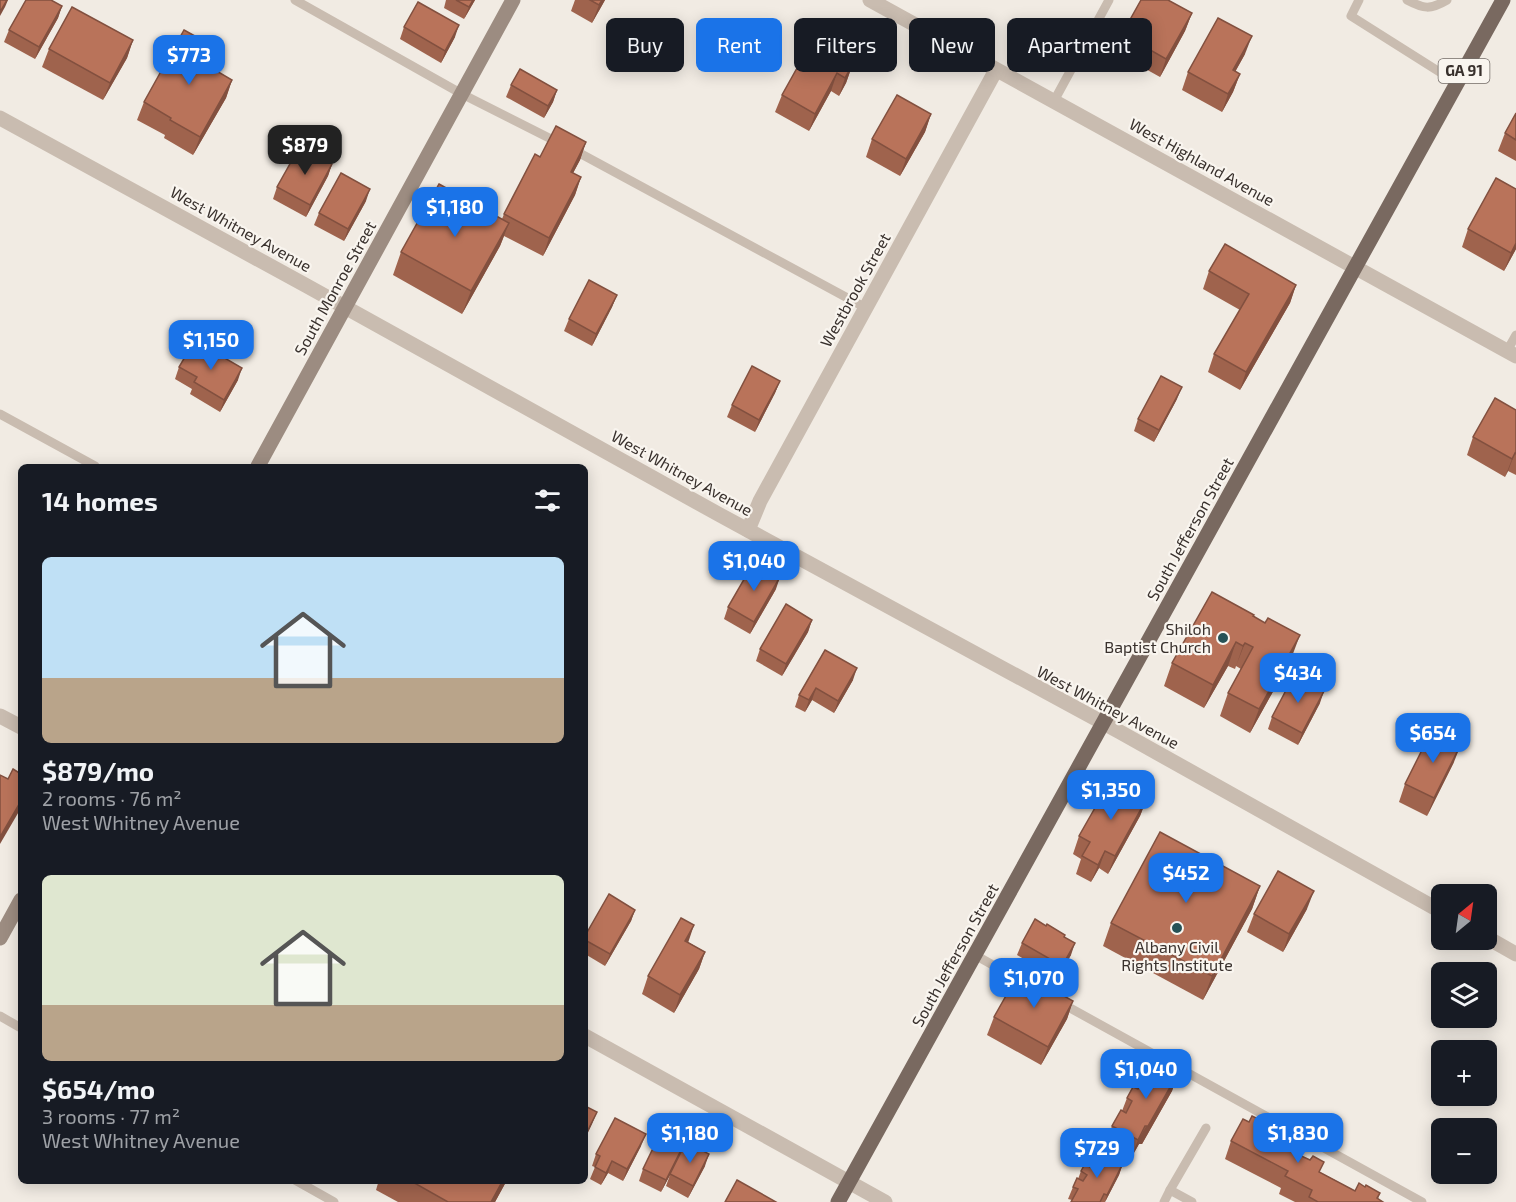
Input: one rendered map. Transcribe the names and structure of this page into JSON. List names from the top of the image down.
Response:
{
  "streets": {
    "main road": ["GA 91", "South Monroe Street", "South Jefferson Street"],
    "street": ["West Highland Avenue", "West Whitney Avenue", "Westbrook Street"]
  },
  "crossings": [
    ["West Highland Avenue", "Westbrook Street"],
    ["West Highland Avenue", "South Jefferson Street"],
    ["West Whitney Avenue", "South Monroe Street"],
    ["West Whitney Avenue", "Westbrook Street"],
    ["West Whitney Avenue", "South Jefferson Street"]
  ],
  "places": ["Shiloh Baptist Church", "Albany Civil Rights Institute"],
  "north": "top right",
  "page": {
    "chip": [
      "Buy",
      "Rent",
      "Filters",
      "New",
      "Apartment"
    ],
    "price": [
      "$773",
      "$879",
      "$1,180",
      "$1,150",
      "$1,040",
      "$434",
      "$654",
      "$1,350",
      "$452",
      "$1,070",
      "$1,040",
      "$1,180",
      "$1,830",
      "$729"
    ],
    "heading": "14 homes",
    "list": [
      {
        "name": "$879/mo",
        "note": "2 rooms · 76 m² · West Whitney Avenue"
      },
      {
        "name": "$654/mo",
        "note": "3 rooms · 77 m² · West Whitney Avenue"
      }
    ],
    "map_buttons": ["+", "−"]
  }
}
